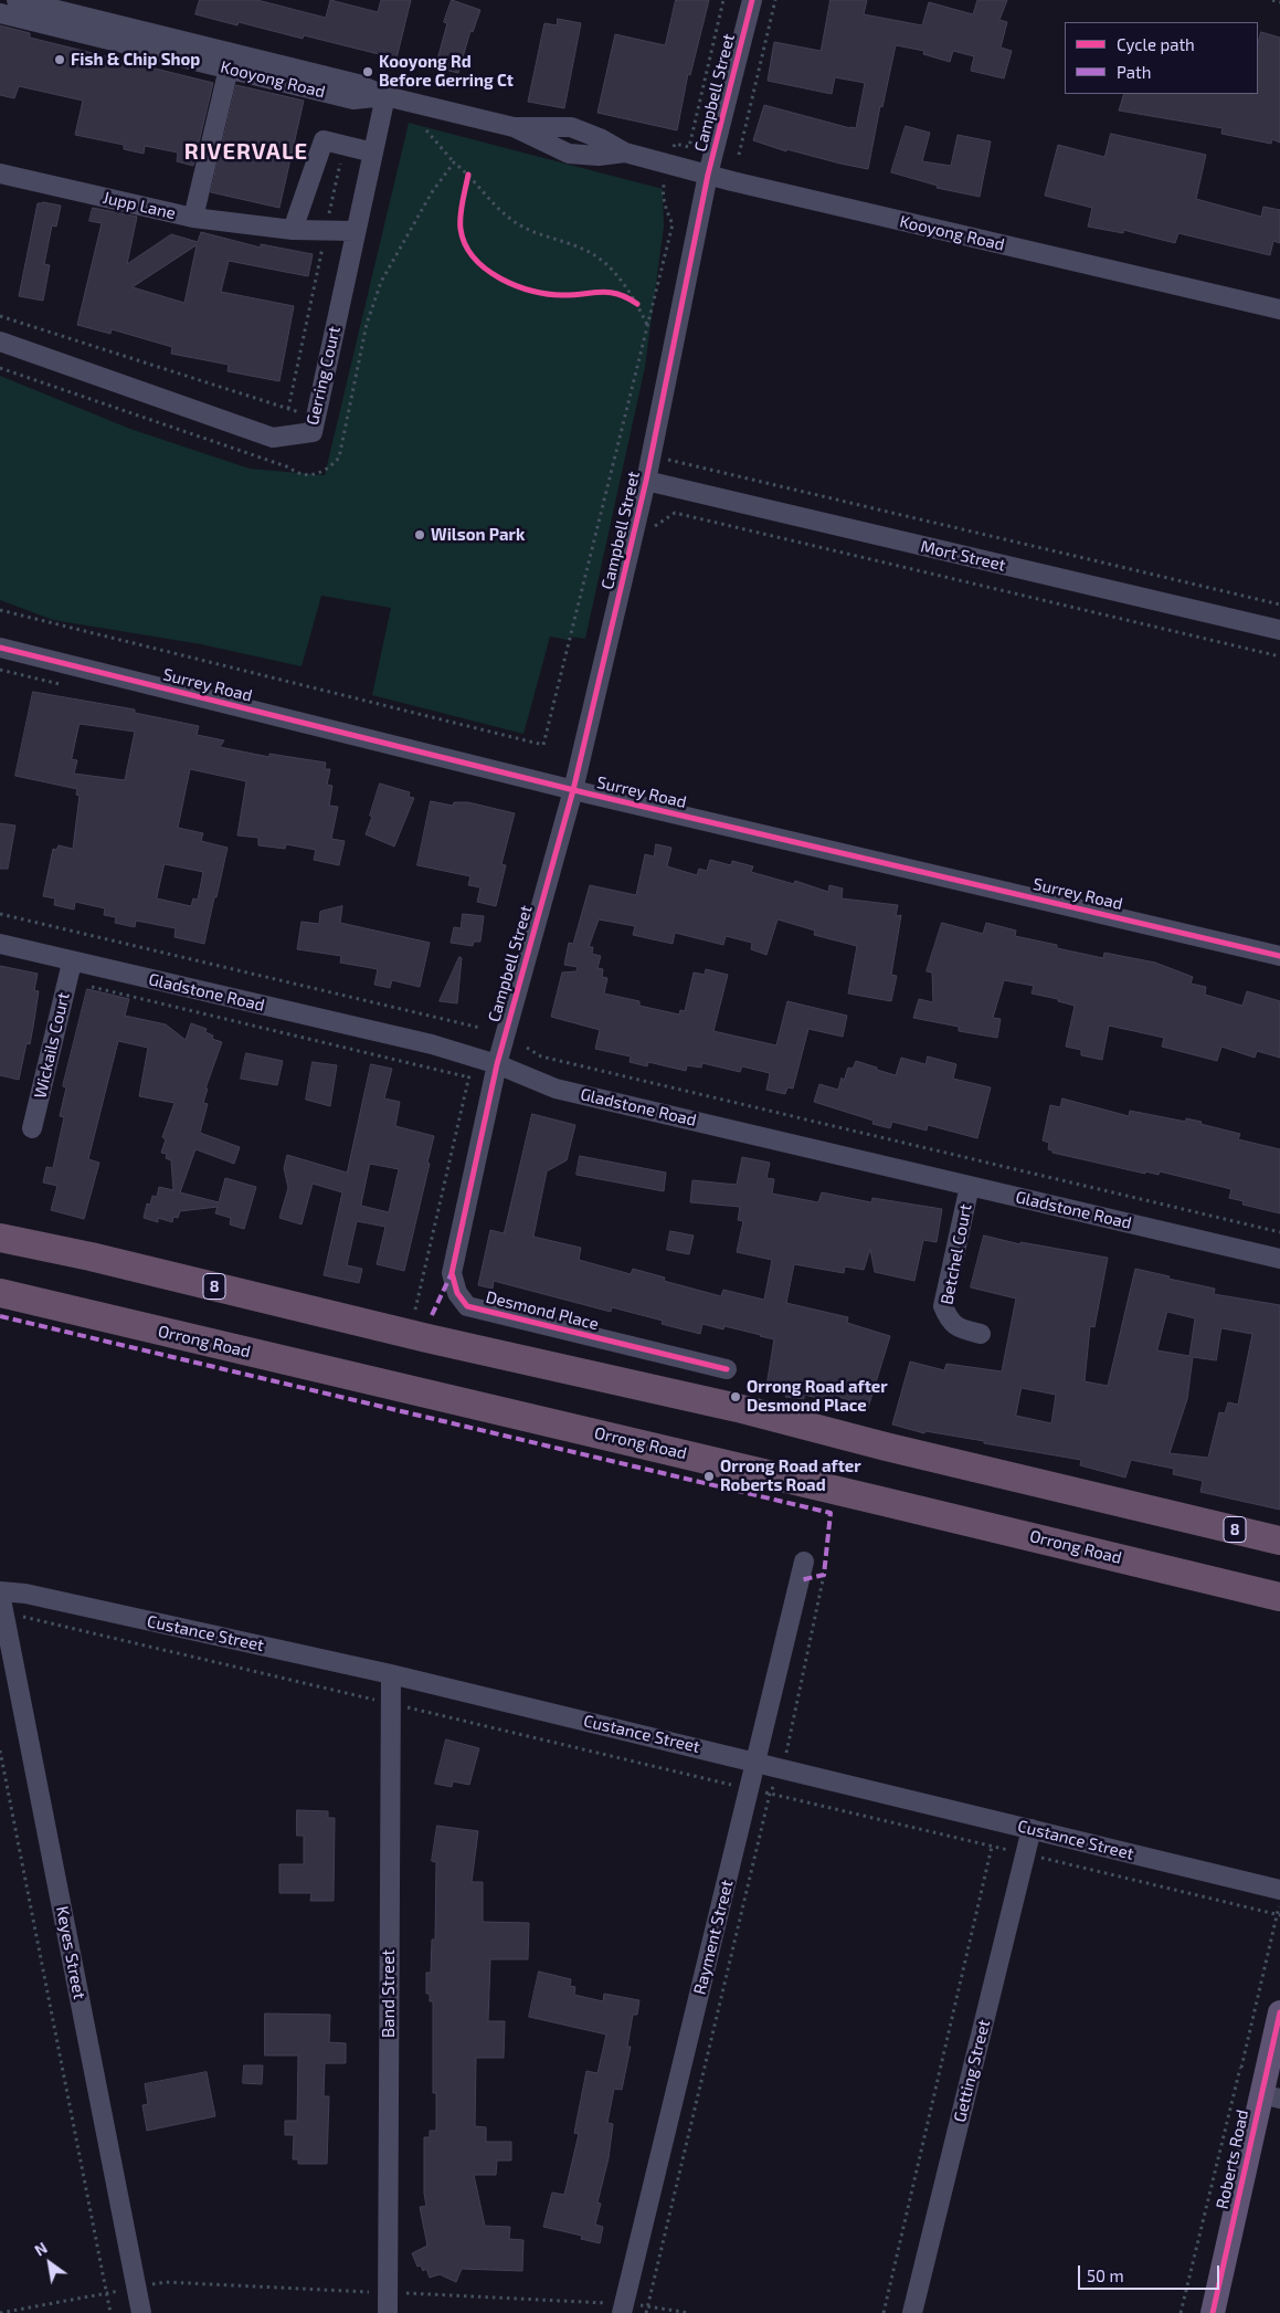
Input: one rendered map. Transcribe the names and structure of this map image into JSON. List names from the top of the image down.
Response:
{
  "streets": {
    "highway": ["8", "Orrong Road"],
    "main road": ["Roberts Road"],
    "street": [
      "Kooyong Road",
      "Campbell Street",
      "Jupp Lane",
      "Gerring Court",
      "Mort Street",
      "Surrey Road",
      "Gladstone Road",
      "Wickails Court",
      "Betchel Court",
      "Desmond Place",
      "Custance Street",
      "Rayment Street",
      "Keyes Street",
      "Band Street",
      "Getting Street"
    ]
  },
  "crossings": [
    ["Kooyong Road", "Campbell Street"],
    ["Kooyong Road", "Jupp Lane"],
    ["Kooyong Road", "Gerring Court"],
    ["Campbell Street", "Mort Street"],
    ["Campbell Street", "Surrey Road"],
    ["Campbell Street", "Gladstone Road"],
    ["Campbell Street", "Desmond Place"],
    ["Gladstone Road", "Wickails Court"],
    ["Gladstone Road", "Betchel Court"],
    ["Gladstone Road", "Desmond Place"],
    ["Custance Street", "Rayment Street"],
    ["Custance Street", "Keyes Street"],
    ["Custance Street", "Band Street"],
    ["Custance Street", "Getting Street"]
  ],
  "districts": ["RIVERVALE"],
  "places": [
    "Fish & Chip Shop",
    "Kooyong Rd Before Gerring Ct",
    "Wilson Park",
    "Orrong Road after Desmond Place",
    "Orrong Road after Roberts Road"
  ],
  "legend": ["Cycle path", "Path"],
  "scale_bar": "50 m",
  "north": "top left"
}
